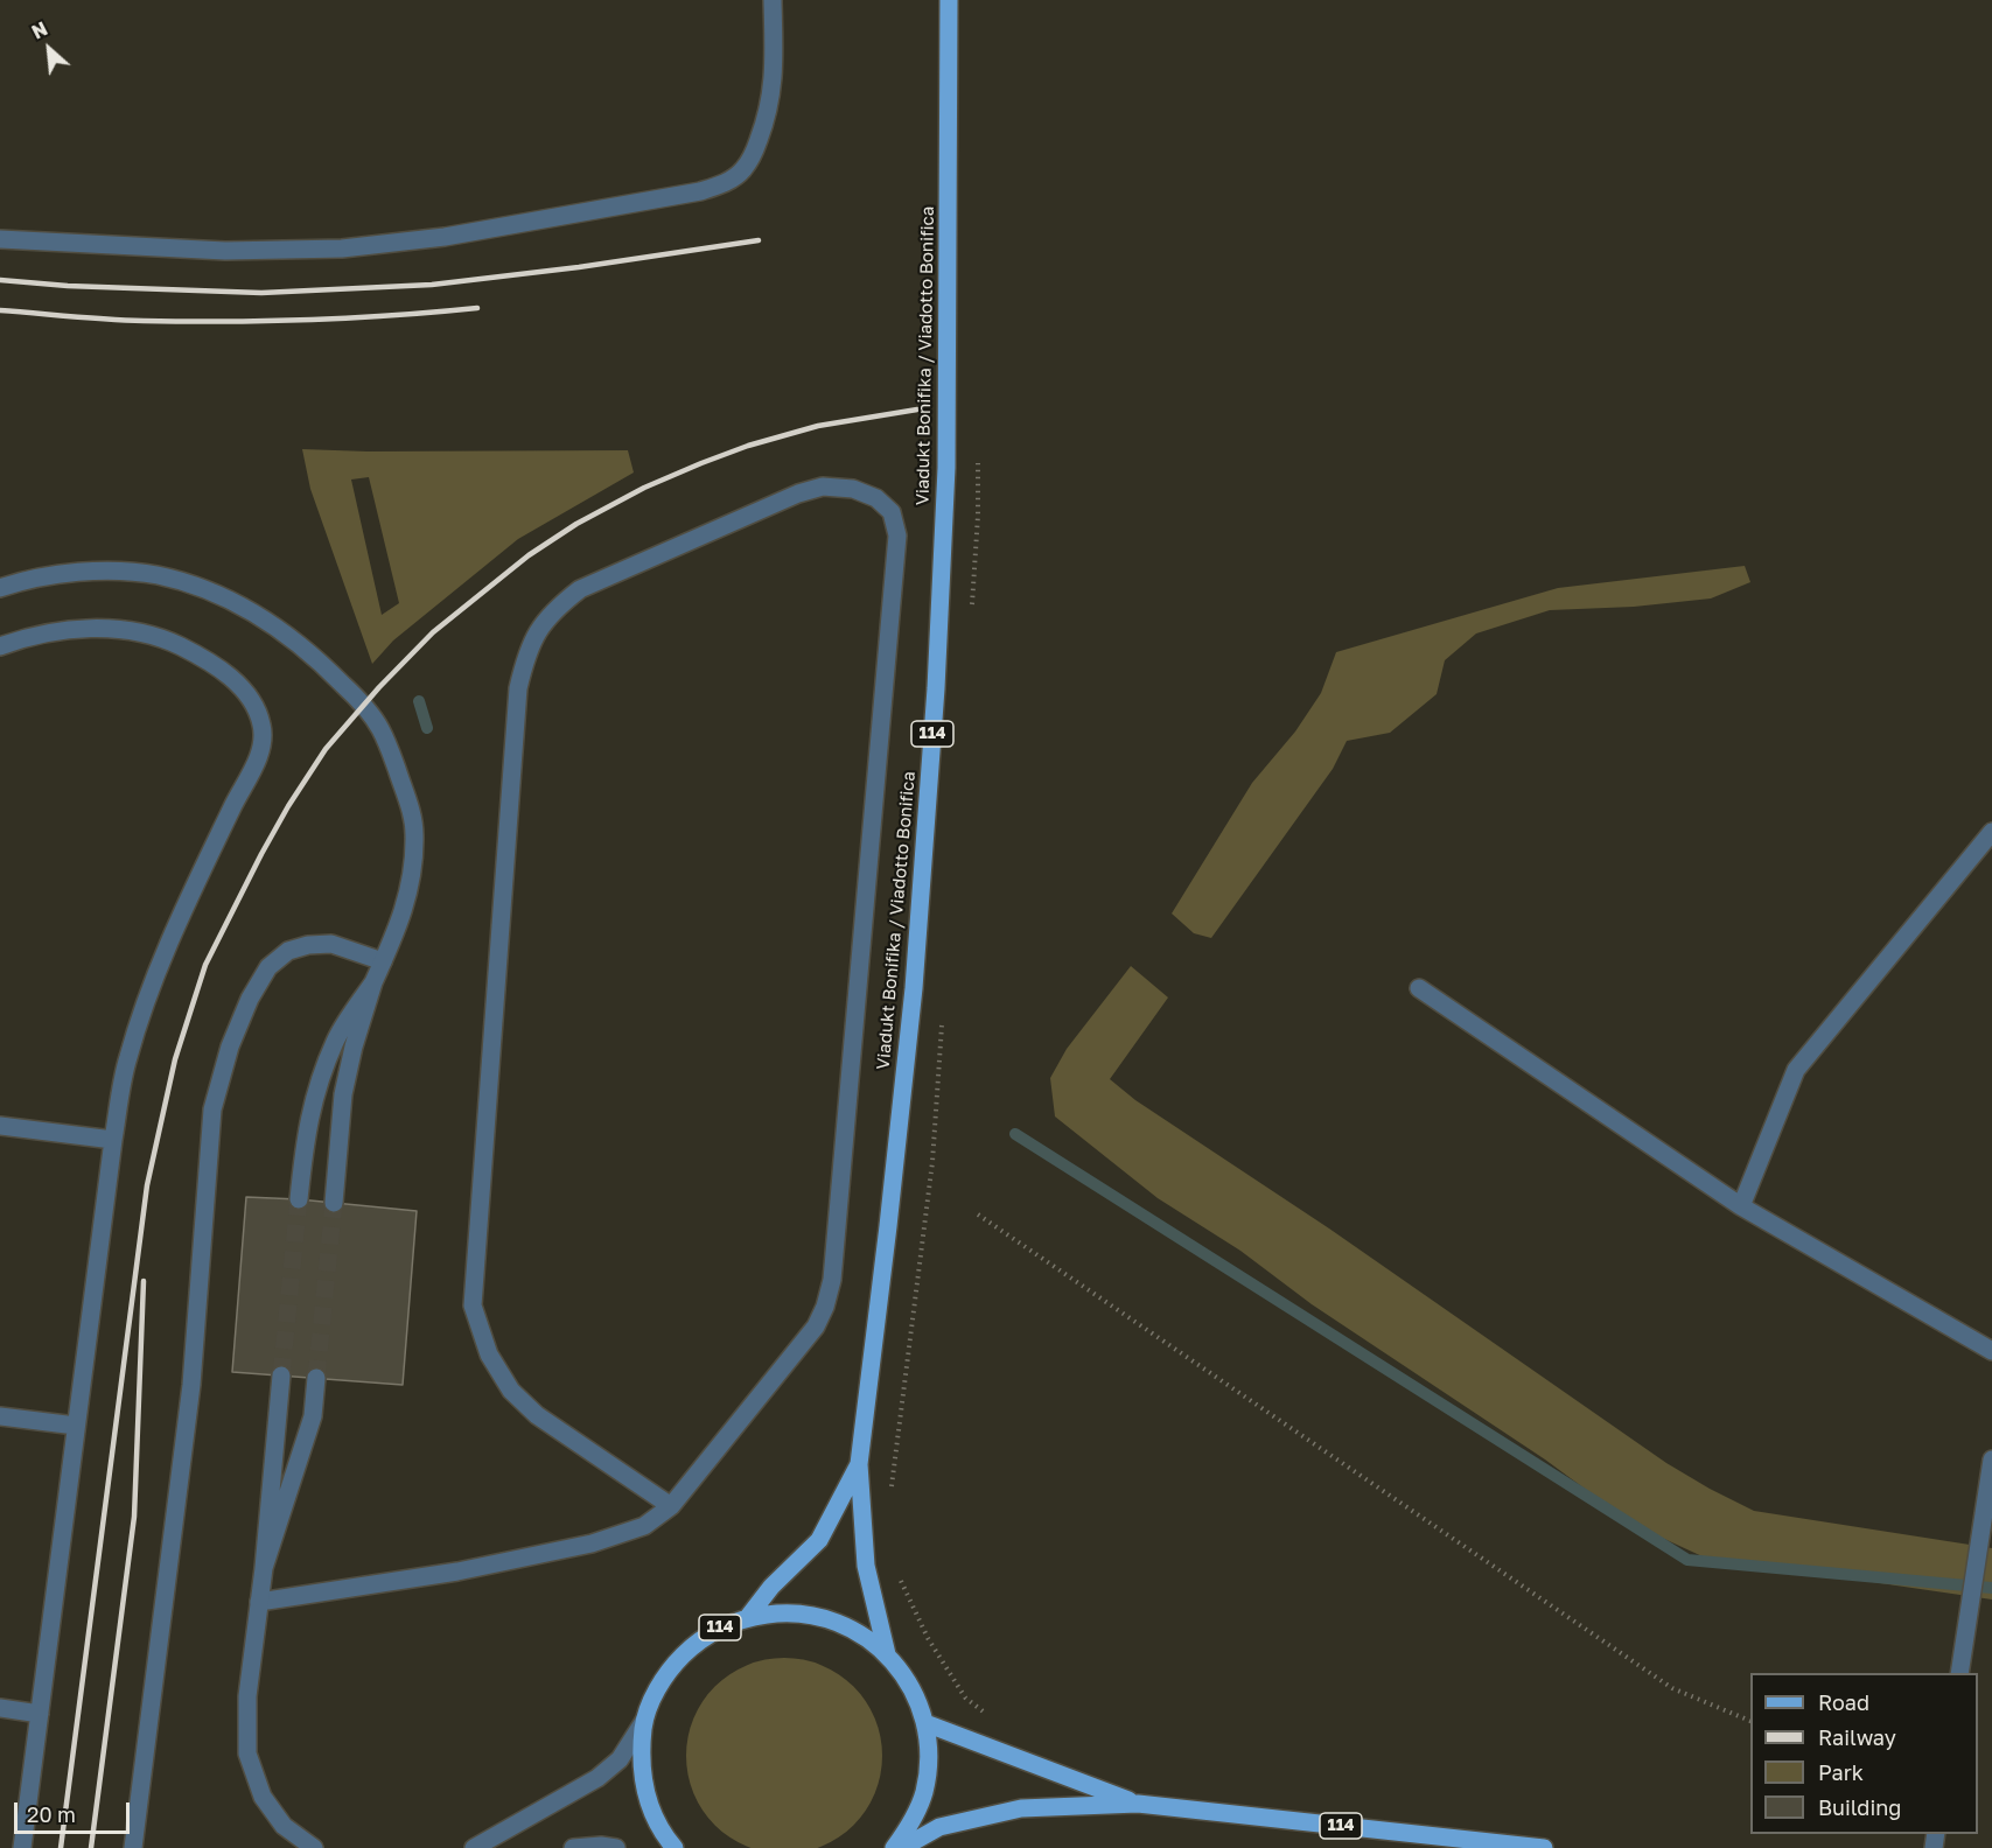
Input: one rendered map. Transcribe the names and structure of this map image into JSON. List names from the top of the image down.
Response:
{
  "streets": {
    "main road": ["Viadukt Bonifika / Viadotto Bonifica", "114"]
  },
  "crossings": [
    ["Viadukt Bonifika / Viadotto Bonifica", "114"]
  ],
  "legend": [
    "Road",
    "Railway",
    "Park",
    "Building"
  ],
  "scale_bar": "20 m",
  "north": "top left"
}
